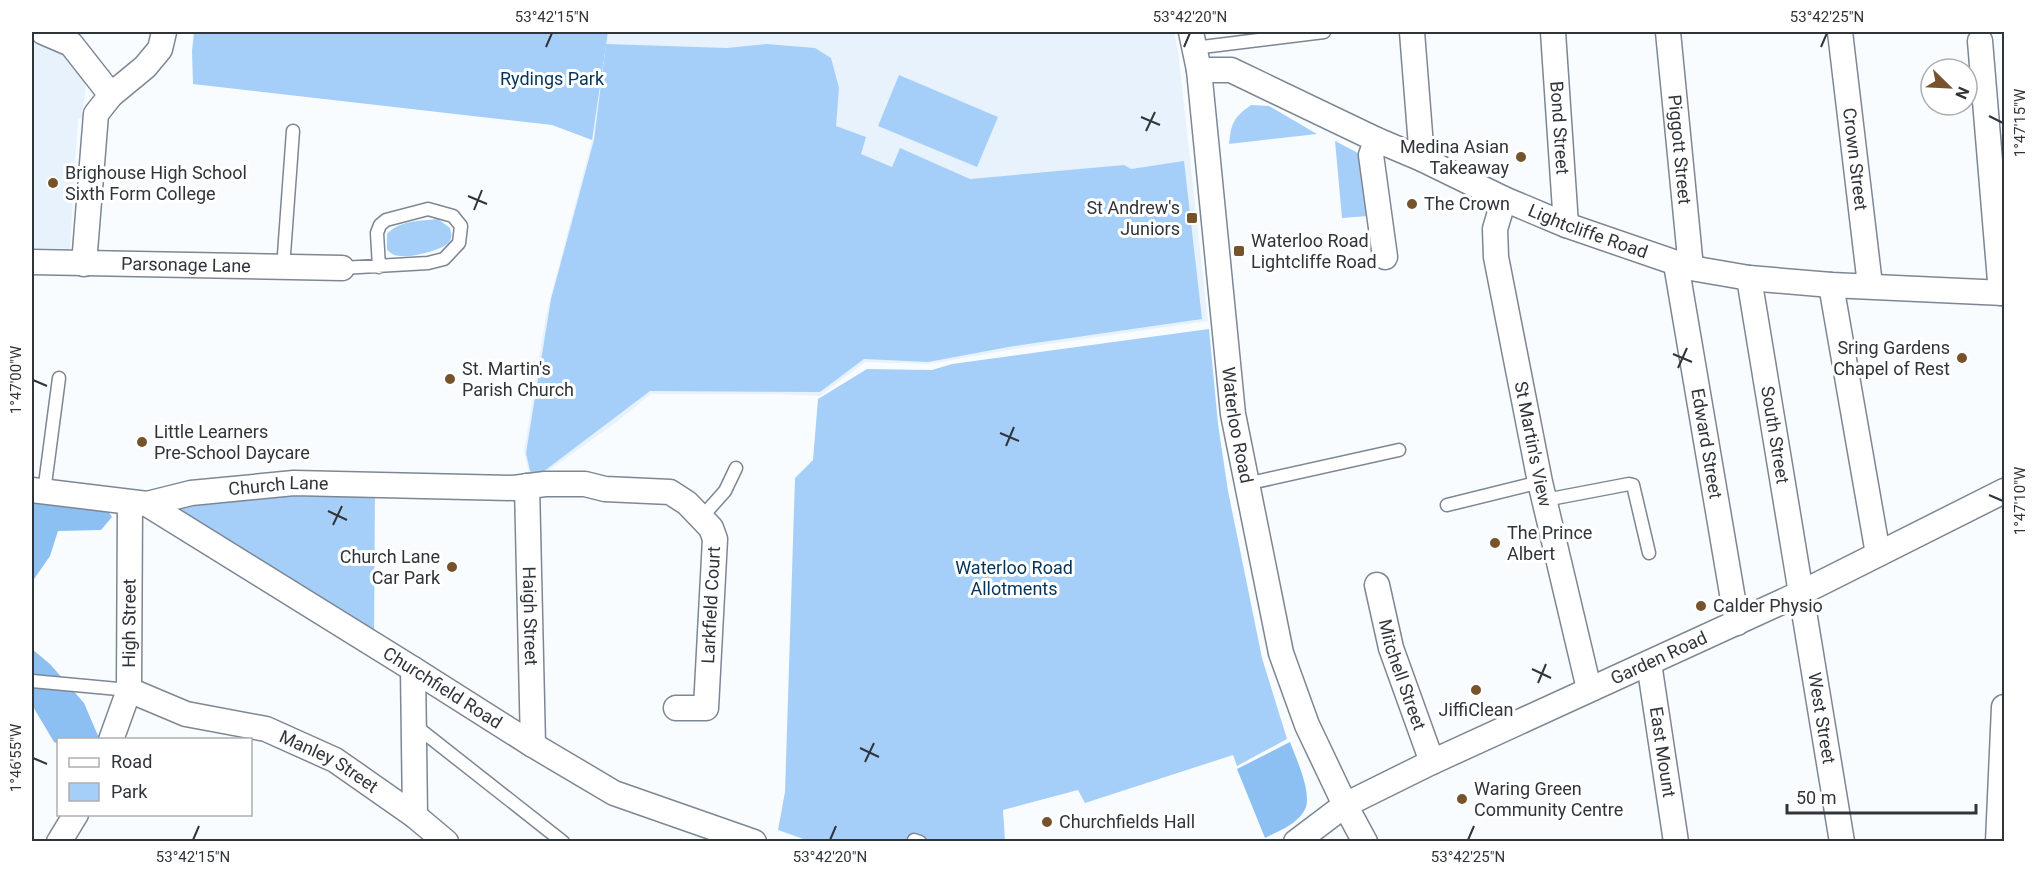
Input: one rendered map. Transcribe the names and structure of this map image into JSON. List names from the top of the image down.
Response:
{
  "streets": {
    "street": [
      "Bond Street",
      "Piggott Street",
      "Crown Street",
      "Lightcliffe Road",
      "Parsonage Lane",
      "Waterloo Road",
      "South Street",
      "Edward Street",
      "St Martin's View",
      "Church Lane",
      "Larkfield Court",
      "Haigh Street",
      "High Street",
      "Garden Road",
      "Mitchell Street",
      "Churchfield Road",
      "West Street",
      "East Mount",
      "Manley Street"
    ]
  },
  "crossings": [
    ["Bond Street", "Lightcliffe Road"],
    ["Piggott Street", "Lightcliffe Road"],
    ["Piggott Street", "Edward Street"],
    ["Crown Street", "Lightcliffe Road"],
    ["Lightcliffe Road", "Waterloo Road"],
    ["Lightcliffe Road", "South Street"],
    ["Lightcliffe Road", "Edward Street"],
    ["Lightcliffe Road", "St Martin's View"],
    ["Waterloo Road", "Garden Road"],
    ["South Street", "Garden Road"],
    ["South Street", "West Street"],
    ["Edward Street", "Garden Road"],
    ["St Martin's View", "Garden Road"],
    ["Church Lane", "Larkfield Court"],
    ["Church Lane", "Haigh Street"],
    ["Church Lane", "High Street"],
    ["Church Lane", "Churchfield Road"],
    ["Larkfield Court", "Haigh Street"],
    ["Haigh Street", "Churchfield Road"],
    ["High Street", "Churchfield Road"],
    ["High Street", "Manley Street"],
    ["Garden Road", "Mitchell Street"],
    ["Garden Road", "West Street"],
    ["Garden Road", "East Mount"]
  ],
  "parks": ["Rydings Park", "Waterloo Road Allotments"],
  "places": {
    "other": [
      "Medina Asian Takeaway",
      "Brighouse High School Sixth Form College",
      "The Crown",
      "Sring Gardens Chapel of Rest",
      "St. Martin's Parish Church",
      "Little Learners Pre-School Daycare",
      "The Prince Albert",
      "Church Lane Car Park",
      "Calder Physio",
      "JiffiClean",
      "Waring Green Community Centre",
      "Churchfields Hall"
    ],
    "transit": ["St Andrew's Juniors", "Waterloo Road Lightcliffe Road"]
  },
  "legend": ["Road", "Park"],
  "scale_bar": "50 m",
  "north": "bottom right",
  "coordinates": [
    "53°42'15\"N",
    "53°42'20\"N",
    "53°42'25\"N",
    "1°47'15\"W",
    "1°47'00\"W",
    "1°47'10\"W",
    "1°46'55\"W"
  ]
}
